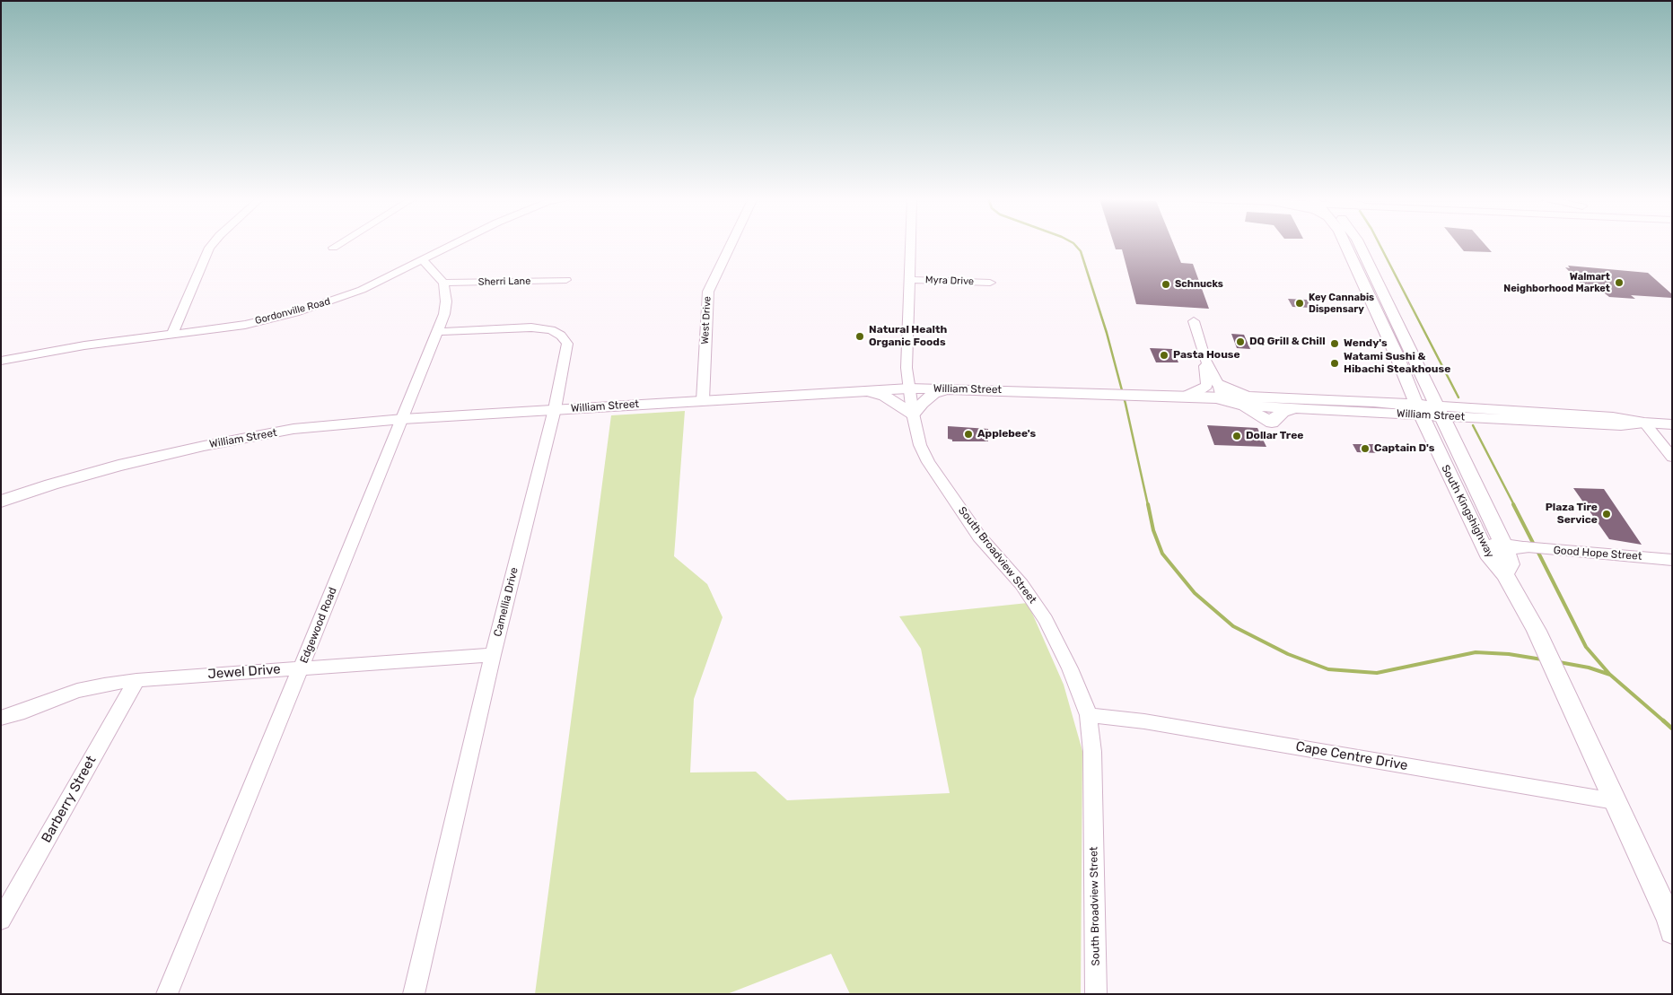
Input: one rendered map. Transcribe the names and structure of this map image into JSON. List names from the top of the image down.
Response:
{
  "streets": {
    "main road": ["William Street", "South Kingshighway"],
    "street": [
      "Myra Drive",
      "Sherri Lane",
      "Gordonville Road",
      "West Drive",
      "Good Hope Street",
      "South Broadview Street",
      "Camellia Drive",
      "Edgewood Road",
      "Jewel Drive",
      "Cape Centre Drive",
      "Barberry Street"
    ]
  },
  "crossings": [
    ["Myra Drive", "South Broadview Street"],
    ["Sherri Lane", "Edgewood Road"],
    ["West Drive", "William Street"],
    ["William Street", "South Kingshighway"],
    ["William Street", "South Broadview Street"],
    ["William Street", "Camellia Drive"],
    ["William Street", "Edgewood Road"],
    ["South Kingshighway", "Cape Centre Drive"],
    ["South Broadview Street", "Cape Centre Drive"],
    ["Camellia Drive", "Edgewood Road"],
    ["Camellia Drive", "Jewel Drive"],
    ["Edgewood Road", "Jewel Drive"],
    ["Jewel Drive", "Barberry Street"]
  ],
  "places": [
    "Walmart Neighborhood Market",
    "Schnucks",
    "Key Cannabis Dispensary",
    "Natural Health Organic Foods",
    "DQ Grill & Chill",
    "Wendy's",
    "Pasta House",
    "Watami Sushi & Hibachi Steakhouse",
    "Applebee's",
    "Dollar Tree",
    "Captain D's",
    "Plaza Tire Service"
  ]
}
